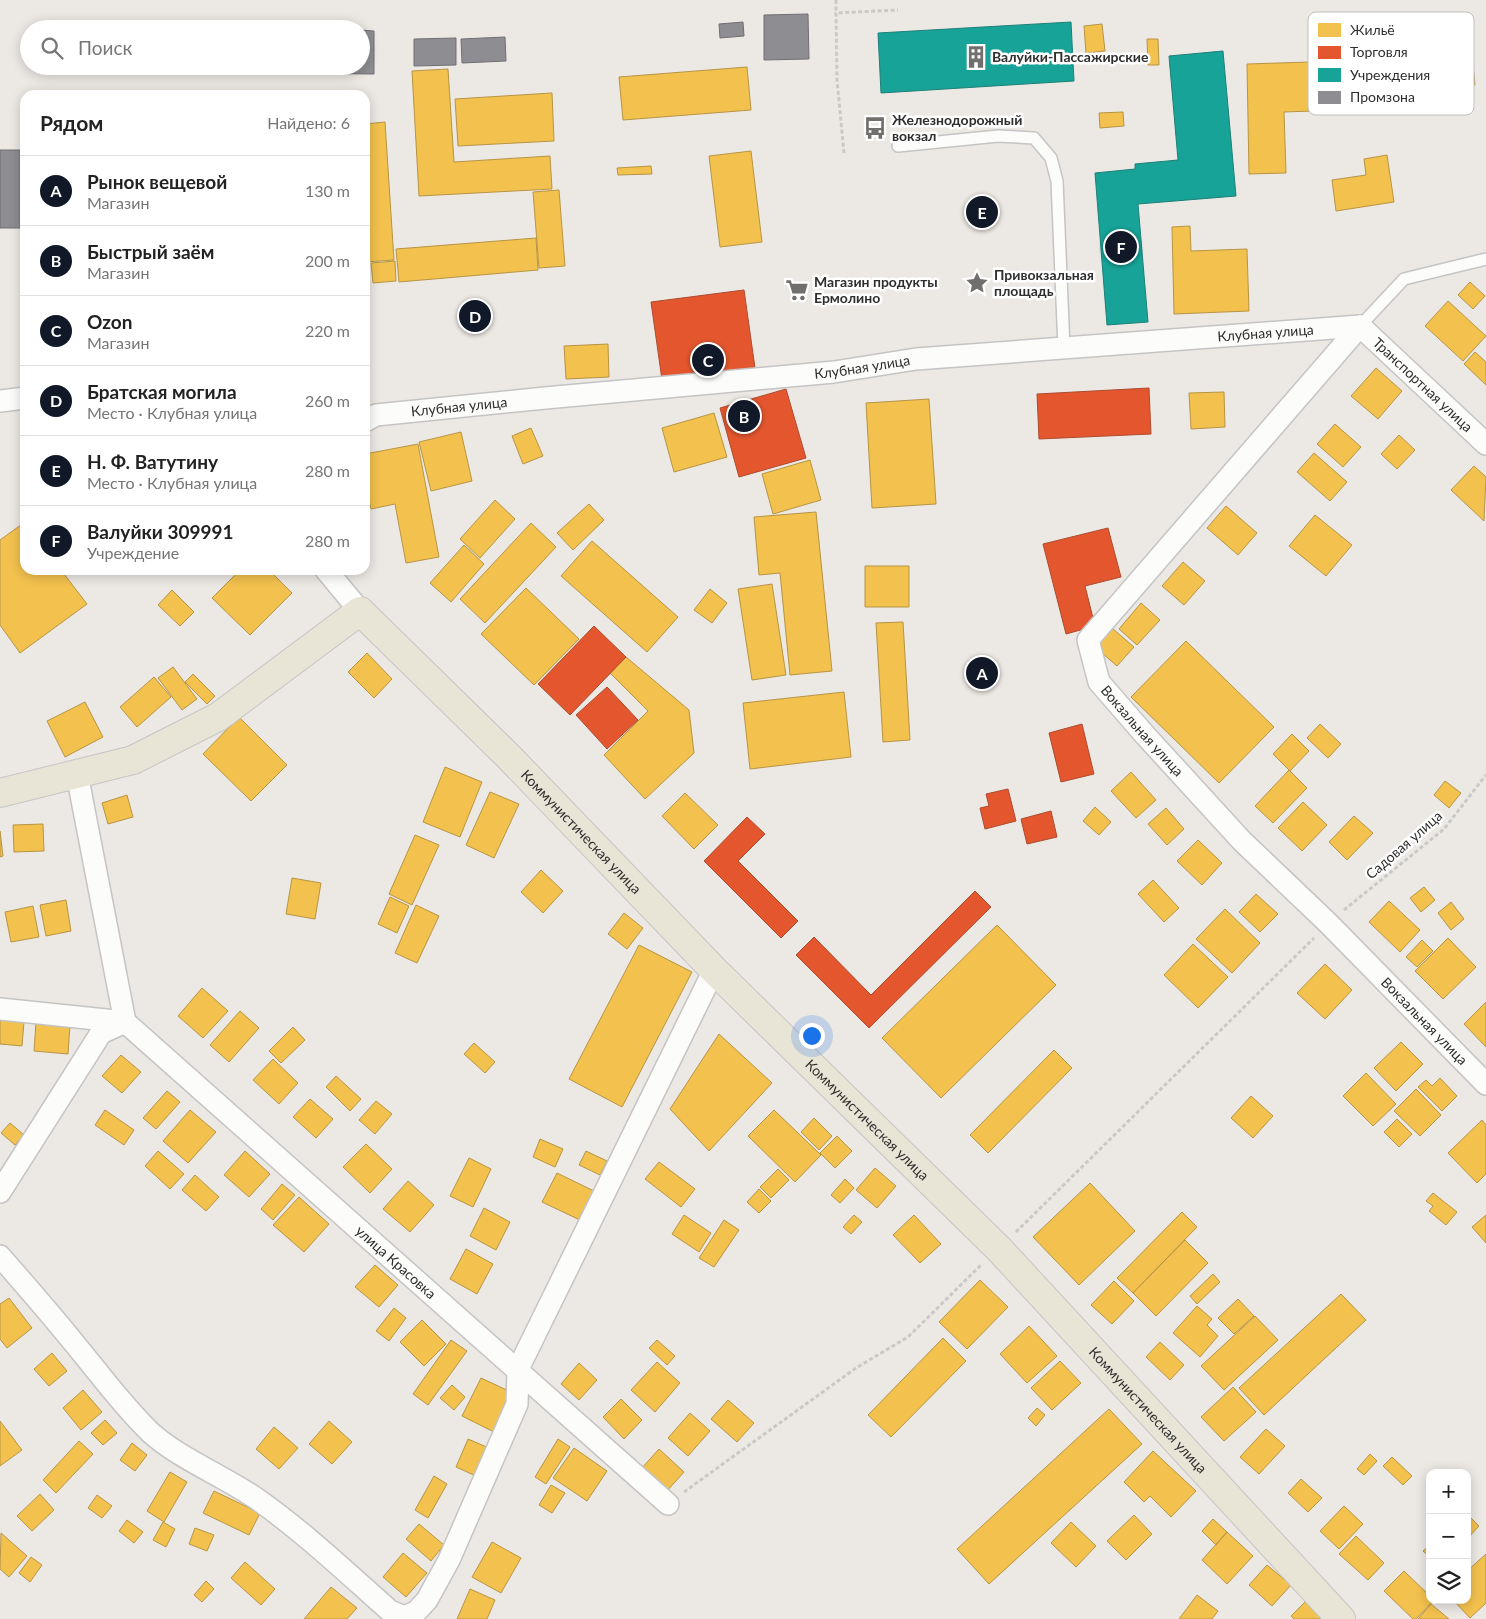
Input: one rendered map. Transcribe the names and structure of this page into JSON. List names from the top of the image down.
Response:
{
  "streets": {
    "main road": ["Коммунистическая улица"],
    "street": [
      "Клубная улица",
      "Транспортная улица",
      "Вокзальная улица",
      "улица Красовка"
    ],
    "path": ["Садовая улица"]
  },
  "crossings": [
    ["Клубная улица", "Транспортная улица"],
    ["Клубная улица", "Вокзальная улица"],
    ["Транспортная улица", "Вокзальная улица"],
    ["Вокзальная улица", "Садовая улица"]
  ],
  "places": {
    "building": ["Валуйки-Пассажирские"],
    "bus stop": ["Железнодорожный вокзал"],
    "place": ["Привокзальная площадь"],
    "supermarket": ["Магазин продукты Ермолино"]
  },
  "legend": [
    "Жильё",
    "Торговля",
    "Учреждения",
    "Промзона"
  ],
  "page": {
    "search": "Поиск",
    "heading": ["Рядом", "Найдено: 6"],
    "list": [
      {
        "mark": "A",
        "name": "Рынок вещевой",
        "note": "Магазин",
        "value": "130 m"
      },
      {
        "mark": "B",
        "name": "Быстрый заём",
        "note": "Магазин",
        "value": "200 m"
      },
      {
        "mark": "C",
        "name": "Ozon",
        "note": "Магазин",
        "value": "220 m"
      },
      {
        "mark": "D",
        "name": "Братская могила",
        "note": "Место · Клубная улица",
        "value": "260 m"
      },
      {
        "mark": "E",
        "name": "Н. Ф. Ватутину",
        "note": "Место · Клубная улица",
        "value": "280 m"
      },
      {
        "mark": "F",
        "name": "Валуйки 309991",
        "note": "Учреждение",
        "value": "280 m"
      }
    ],
    "pins": [
      "E",
      "F",
      "D",
      "C",
      "B",
      "A"
    ],
    "map_buttons": ["+", "−"]
  }
}
